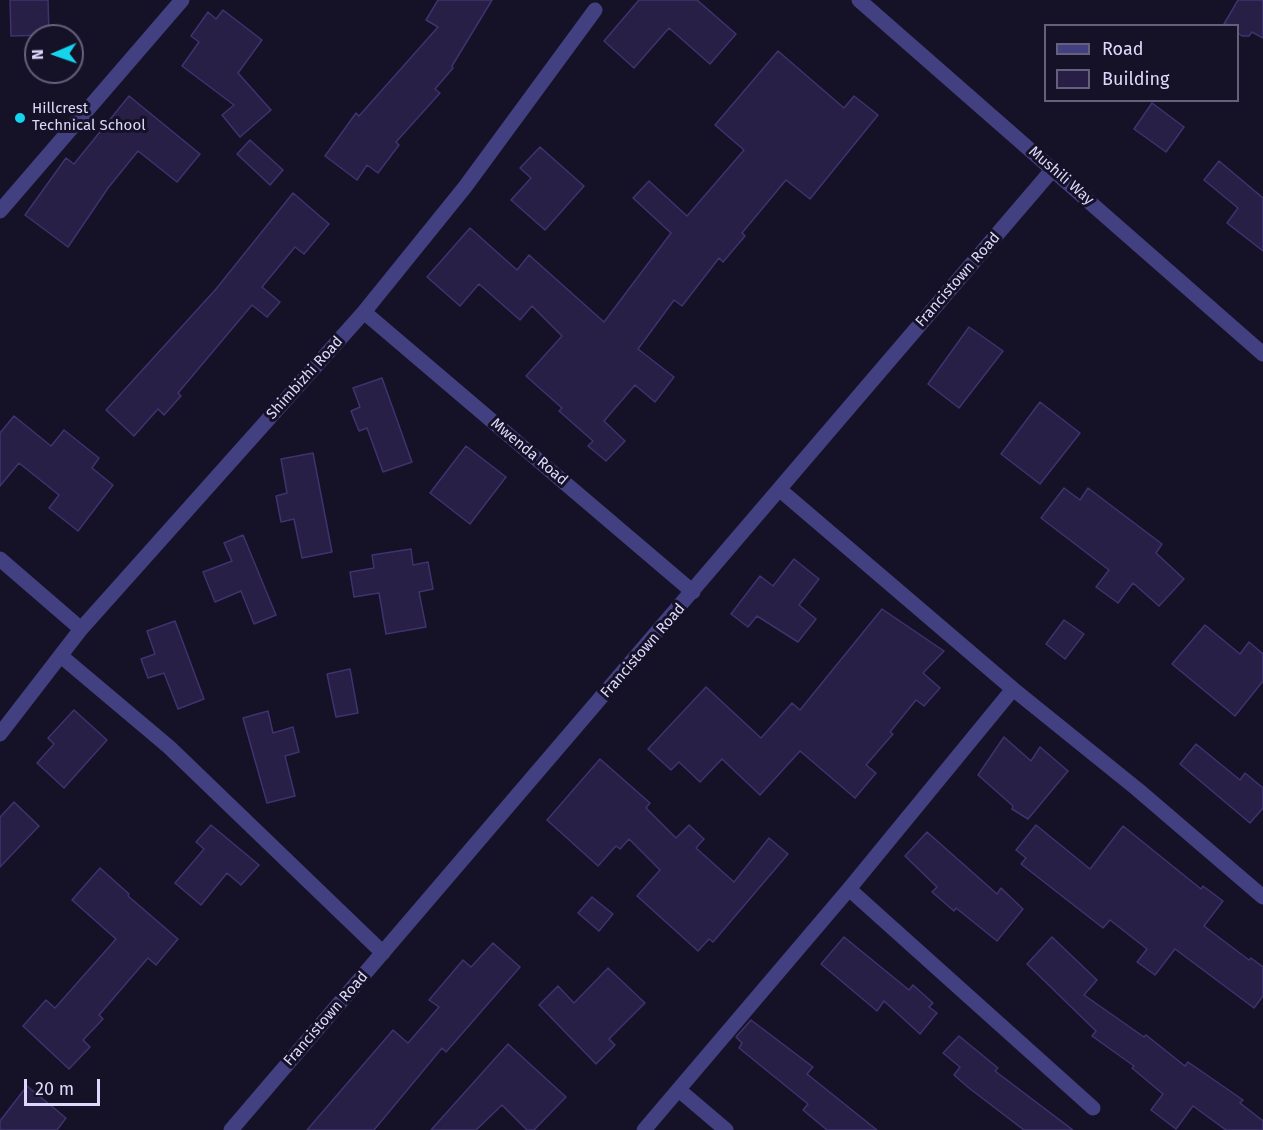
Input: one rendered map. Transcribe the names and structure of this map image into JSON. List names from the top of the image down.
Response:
{
  "streets": {
    "street": [
      "Mushili Way",
      "Francistown Road",
      "Shimbizhi Road",
      "Mwenda Road"
    ]
  },
  "crossings": [
    ["Mushili Way", "Francistown Road"],
    ["Francistown Road", "Mwenda Road"],
    ["Shimbizhi Road", "Mwenda Road"]
  ],
  "places": ["Hillcrest Technical School"],
  "legend": ["Road", "Building"],
  "scale_bar": "20 m",
  "north": "left"
}
